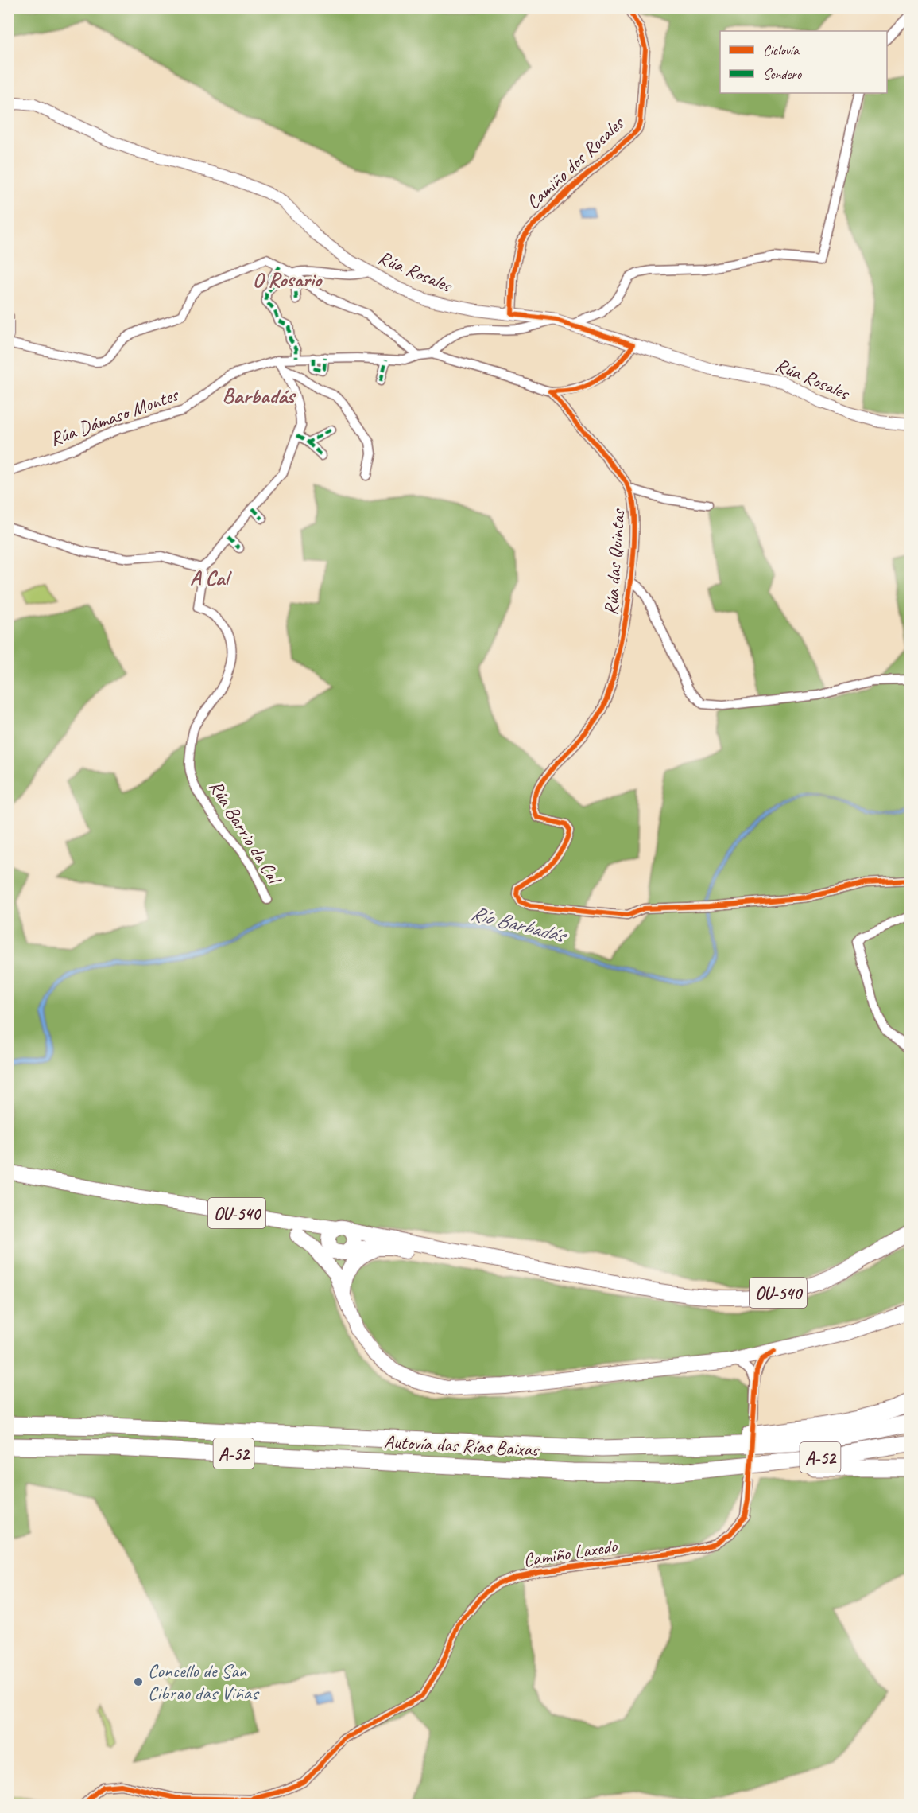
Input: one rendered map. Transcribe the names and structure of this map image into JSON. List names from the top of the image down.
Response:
{
  "streets": {
    "highway": ["Autovía das Rías Baixas", "A-52"],
    "main road": ["OU-540"],
    "street": [
      "Camiño dos Rosales",
      "Rúa Rosales",
      "Rúa Dámaso Montes",
      "Rúa das Quintas",
      "Rúa Barrio da Cal",
      "Camiño Laxedo"
    ]
  },
  "crossings": [
    ["Camiño dos Rosales", "Rúa Rosales"]
  ],
  "districts": ["O Rosario", "Barbadás", "A Cal"],
  "water": ["Río Barbadás"],
  "places": ["Concello de San Cibrao das Viñas"],
  "legend": ["Ciclovía", "Sendero"]
}
